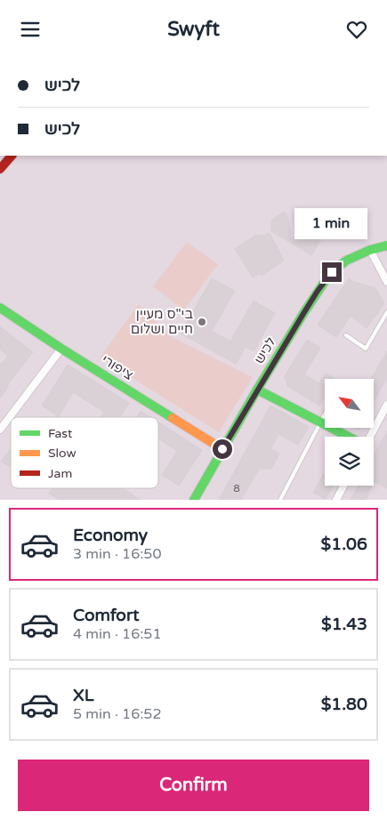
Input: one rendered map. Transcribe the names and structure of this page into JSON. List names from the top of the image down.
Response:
{
  "streets": {
    "street": ["לכיש", "ציפורי"]
  },
  "crossings": [
    ["לכיש", "ציפורי"]
  ],
  "places": ["בי\"ס מעיין חיים ושלום"],
  "house_numbers": ["8"],
  "legend": ["Fast", "Slow", "Jam"],
  "north": "top left",
  "page": {
    "header": "Swyft",
    "banner": ["לכיש", "לכיש"],
    "bubble": "1 min",
    "list": [
      {
        "name": "Economy",
        "note": "3 min · 16:50",
        "value": "$1.06"
      },
      {
        "name": "Comfort",
        "note": "4 min · 16:51",
        "value": "$1.43"
      },
      {
        "name": "XL",
        "note": "5 min · 16:52",
        "value": "$1.80"
      }
    ],
    "buttons": "Confirm"
  }
}
